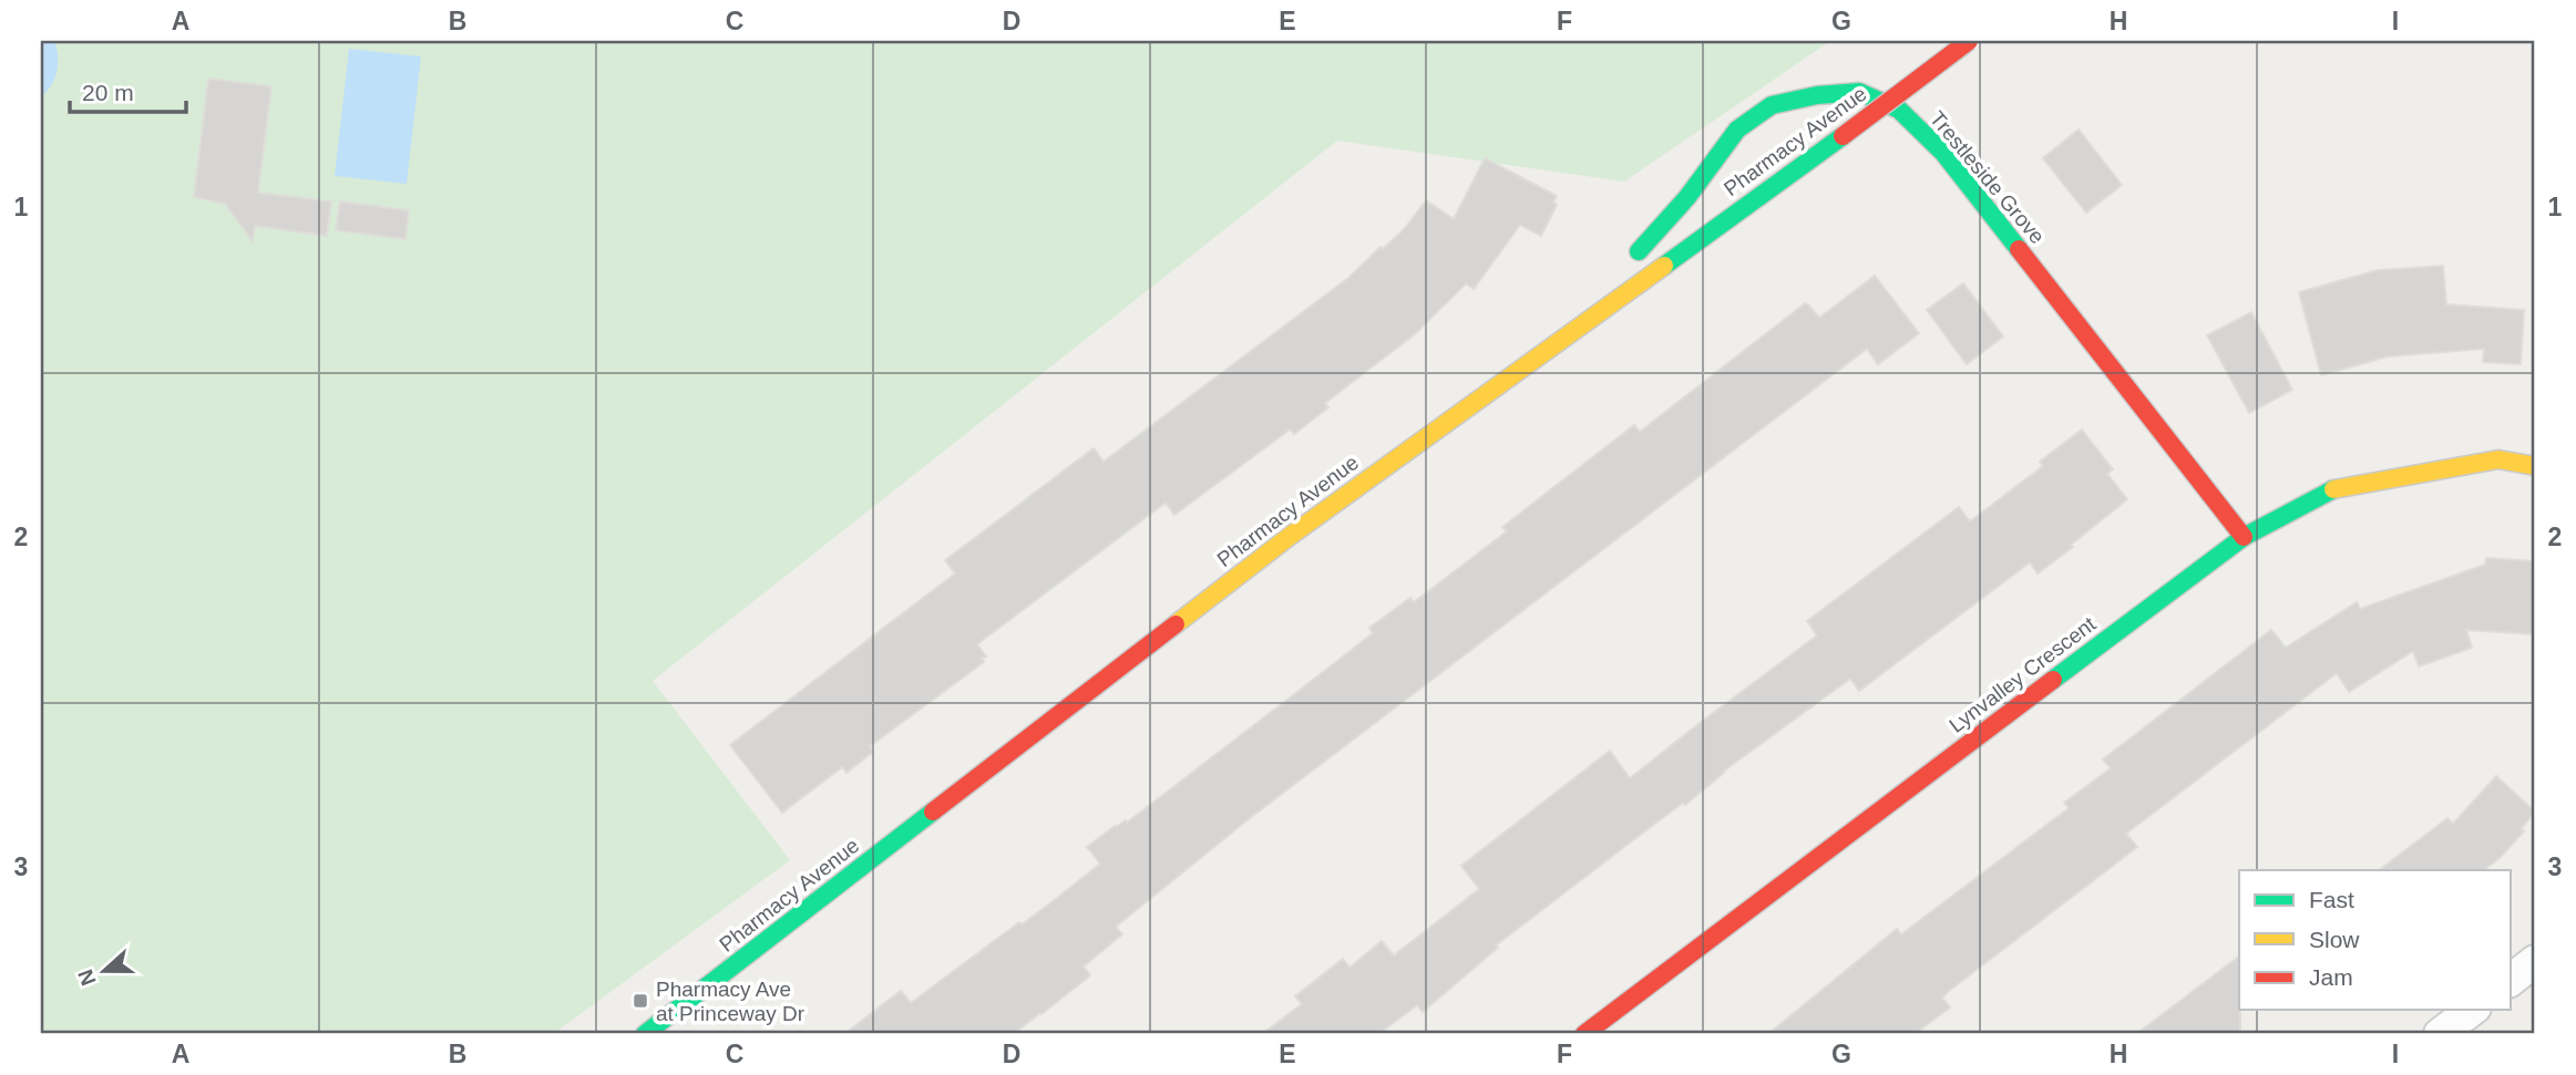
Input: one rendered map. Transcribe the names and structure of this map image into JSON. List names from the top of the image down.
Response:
{
  "streets": {
    "street": ["Pharmacy Avenue", "Trestleside Grove", "Lynvalley Crescent"]
  },
  "crossings": [
    ["Trestleside Grove", "Lynvalley Crescent"]
  ],
  "places": {
    "transit": ["Pharmacy Ave at Princeway Dr"]
  },
  "legend": ["Fast", "Slow", "Jam"],
  "scale_bar": "20 m",
  "north": "left",
  "grid": {
    "columns": [
      "A",
      "B",
      "C",
      "D",
      "E",
      "F",
      "G",
      "H",
      "I"
    ],
    "rows": ["1", "2", "3"]
  }
}
